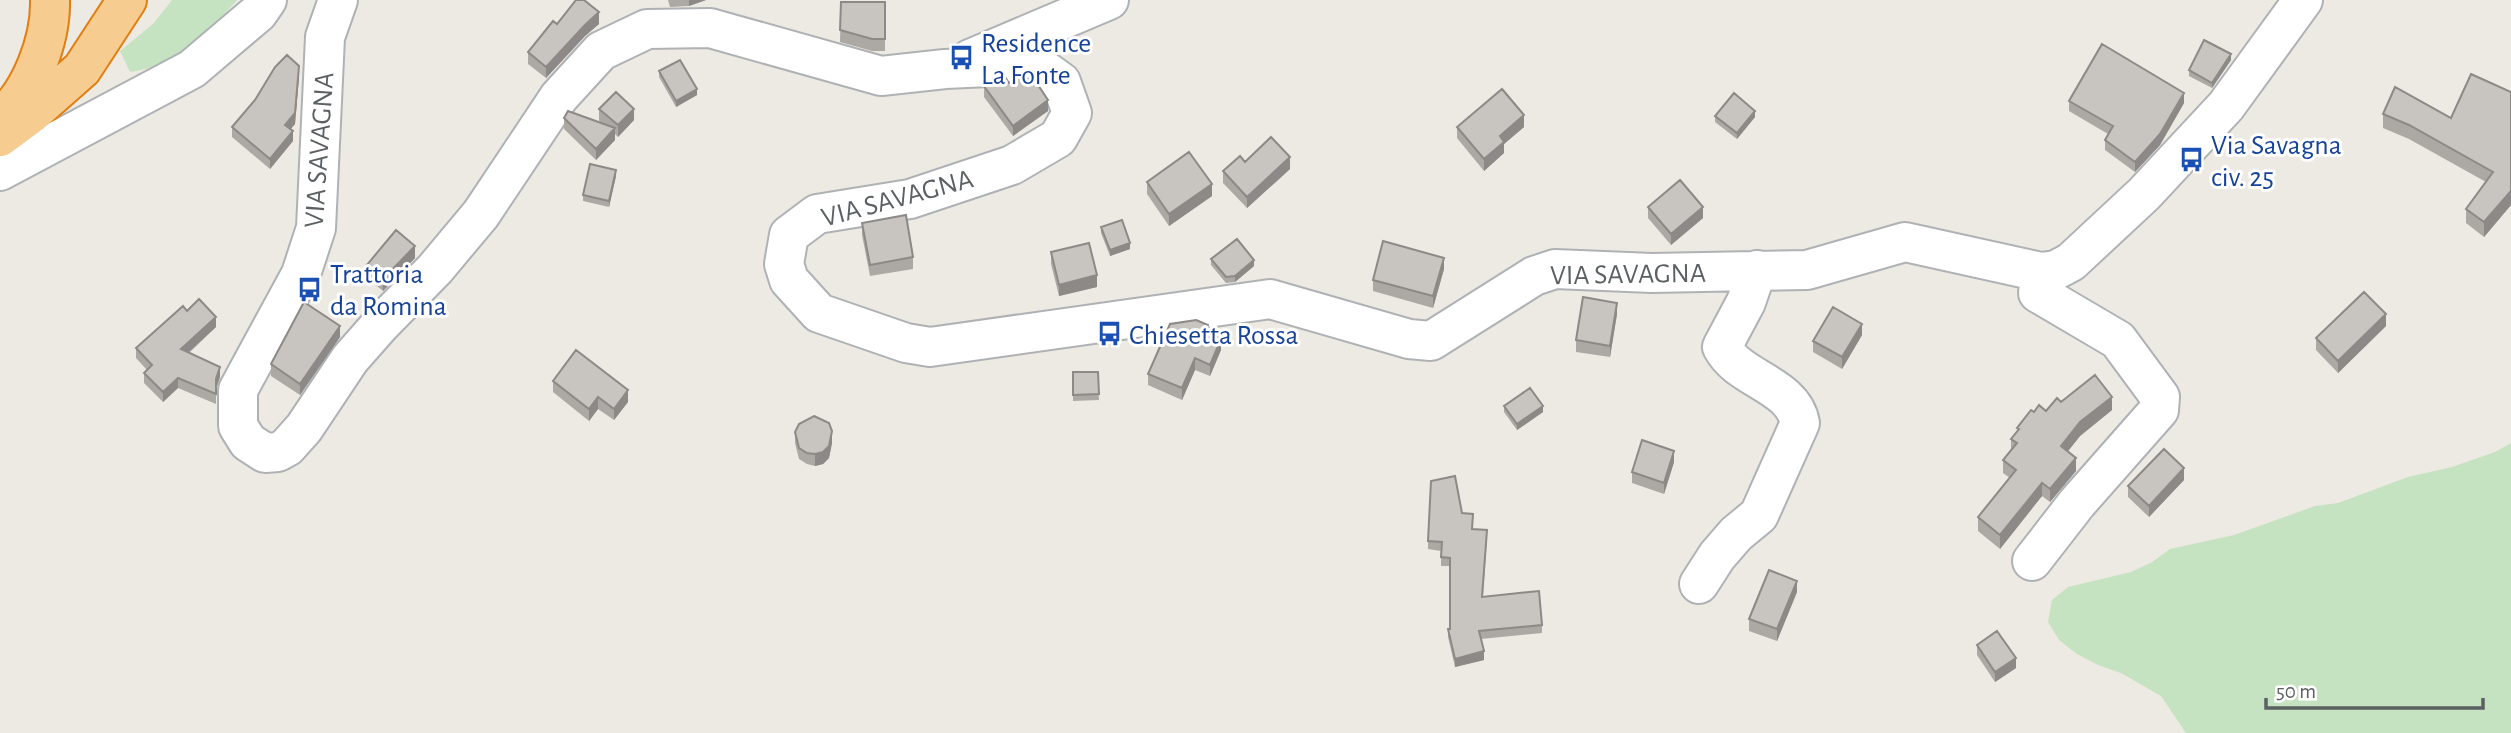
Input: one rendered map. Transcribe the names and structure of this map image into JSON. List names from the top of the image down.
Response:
{
  "streets": {
    "street": ["VIA SAVAGNA"]
  },
  "places": {
    "bus stop": [
      "Residence La Fonte",
      "Via Savagna civ. 25",
      "Trattoria da Romina",
      "Chiesetta Rossa"
    ]
  },
  "scale_bar": "50 m"
}
